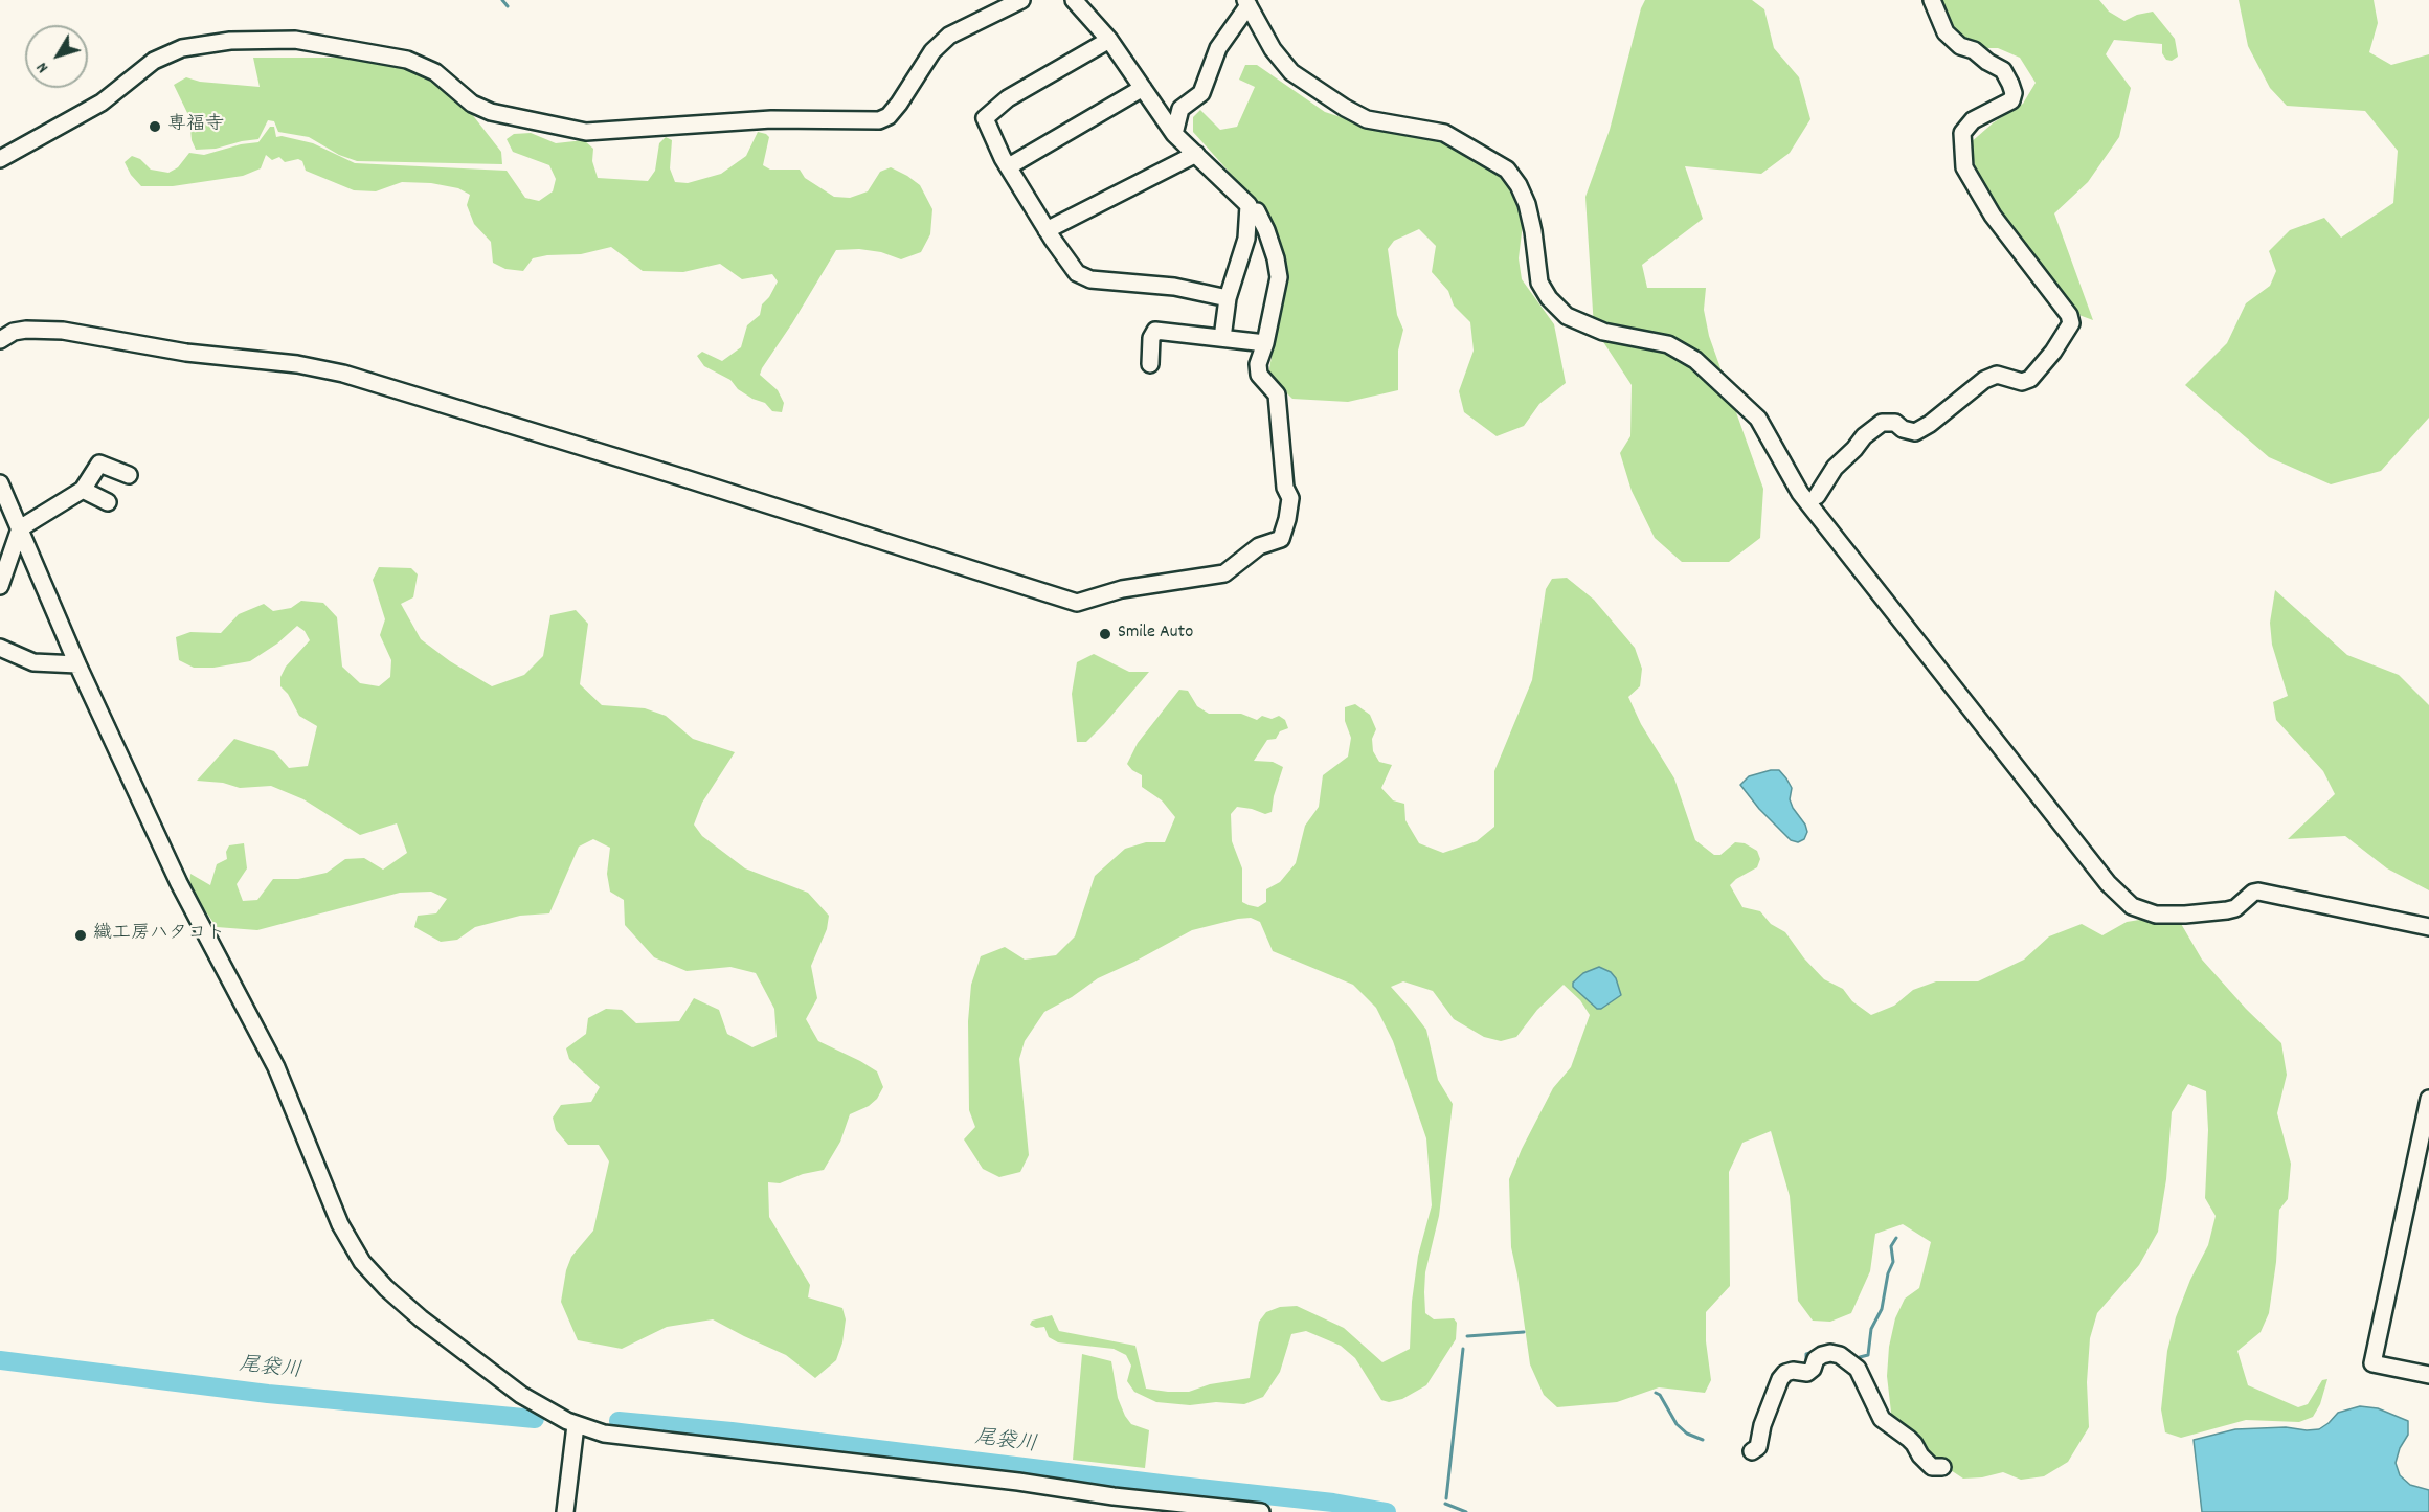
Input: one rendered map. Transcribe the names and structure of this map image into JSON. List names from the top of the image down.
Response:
{
  "water": ["尾袋川"],
  "places": ["専福寺", "Smile Auto", "織工房ハタコト"],
  "north": "bottom left"
}
